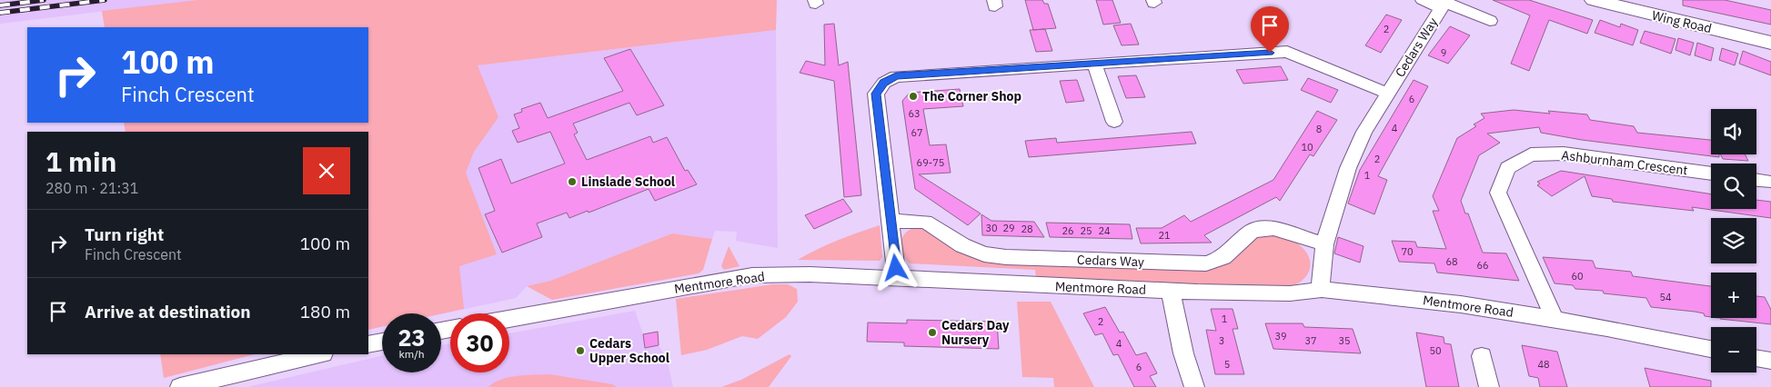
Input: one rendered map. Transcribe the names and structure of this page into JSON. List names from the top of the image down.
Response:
{
  "streets": {
    "street": [
      "Wing Road",
      "Cedars Way",
      "Ashburnham Crescent",
      "Mentmore Road"
    ]
  },
  "crossings": [
    ["Cedars Way", "Mentmore Road"],
    ["Ashburnham Crescent", "Mentmore Road"]
  ],
  "places": [
    "The Corner Shop",
    "Linslade School",
    "Cedars Day Nursery",
    "Cedars Upper School"
  ],
  "house_numbers": [
    "2",
    "9",
    "6",
    "63",
    "4",
    "8",
    "67",
    "10",
    "2",
    "69-75",
    "1",
    "30",
    "29",
    "28",
    "26",
    "25",
    "24",
    "21",
    "70",
    "68",
    "66",
    "60",
    "54",
    "1",
    "2",
    "39",
    "3",
    "37",
    "35",
    "4",
    "50",
    "5",
    "48",
    "6"
  ],
  "page": {
    "turn": ["100 m", "Finch Crescent"],
    "map_buttons": ["+", "−"],
    "heading": ["1 min", "280 m · 21:31"],
    "list": [
      {
        "name": "Turn right",
        "note": "Finch Crescent",
        "value": "100 m"
      },
      {
        "name": "Arrive at destination",
        "value": "180 m"
      }
    ],
    "speed": "23 km/h",
    "limit": "30"
  }
}
